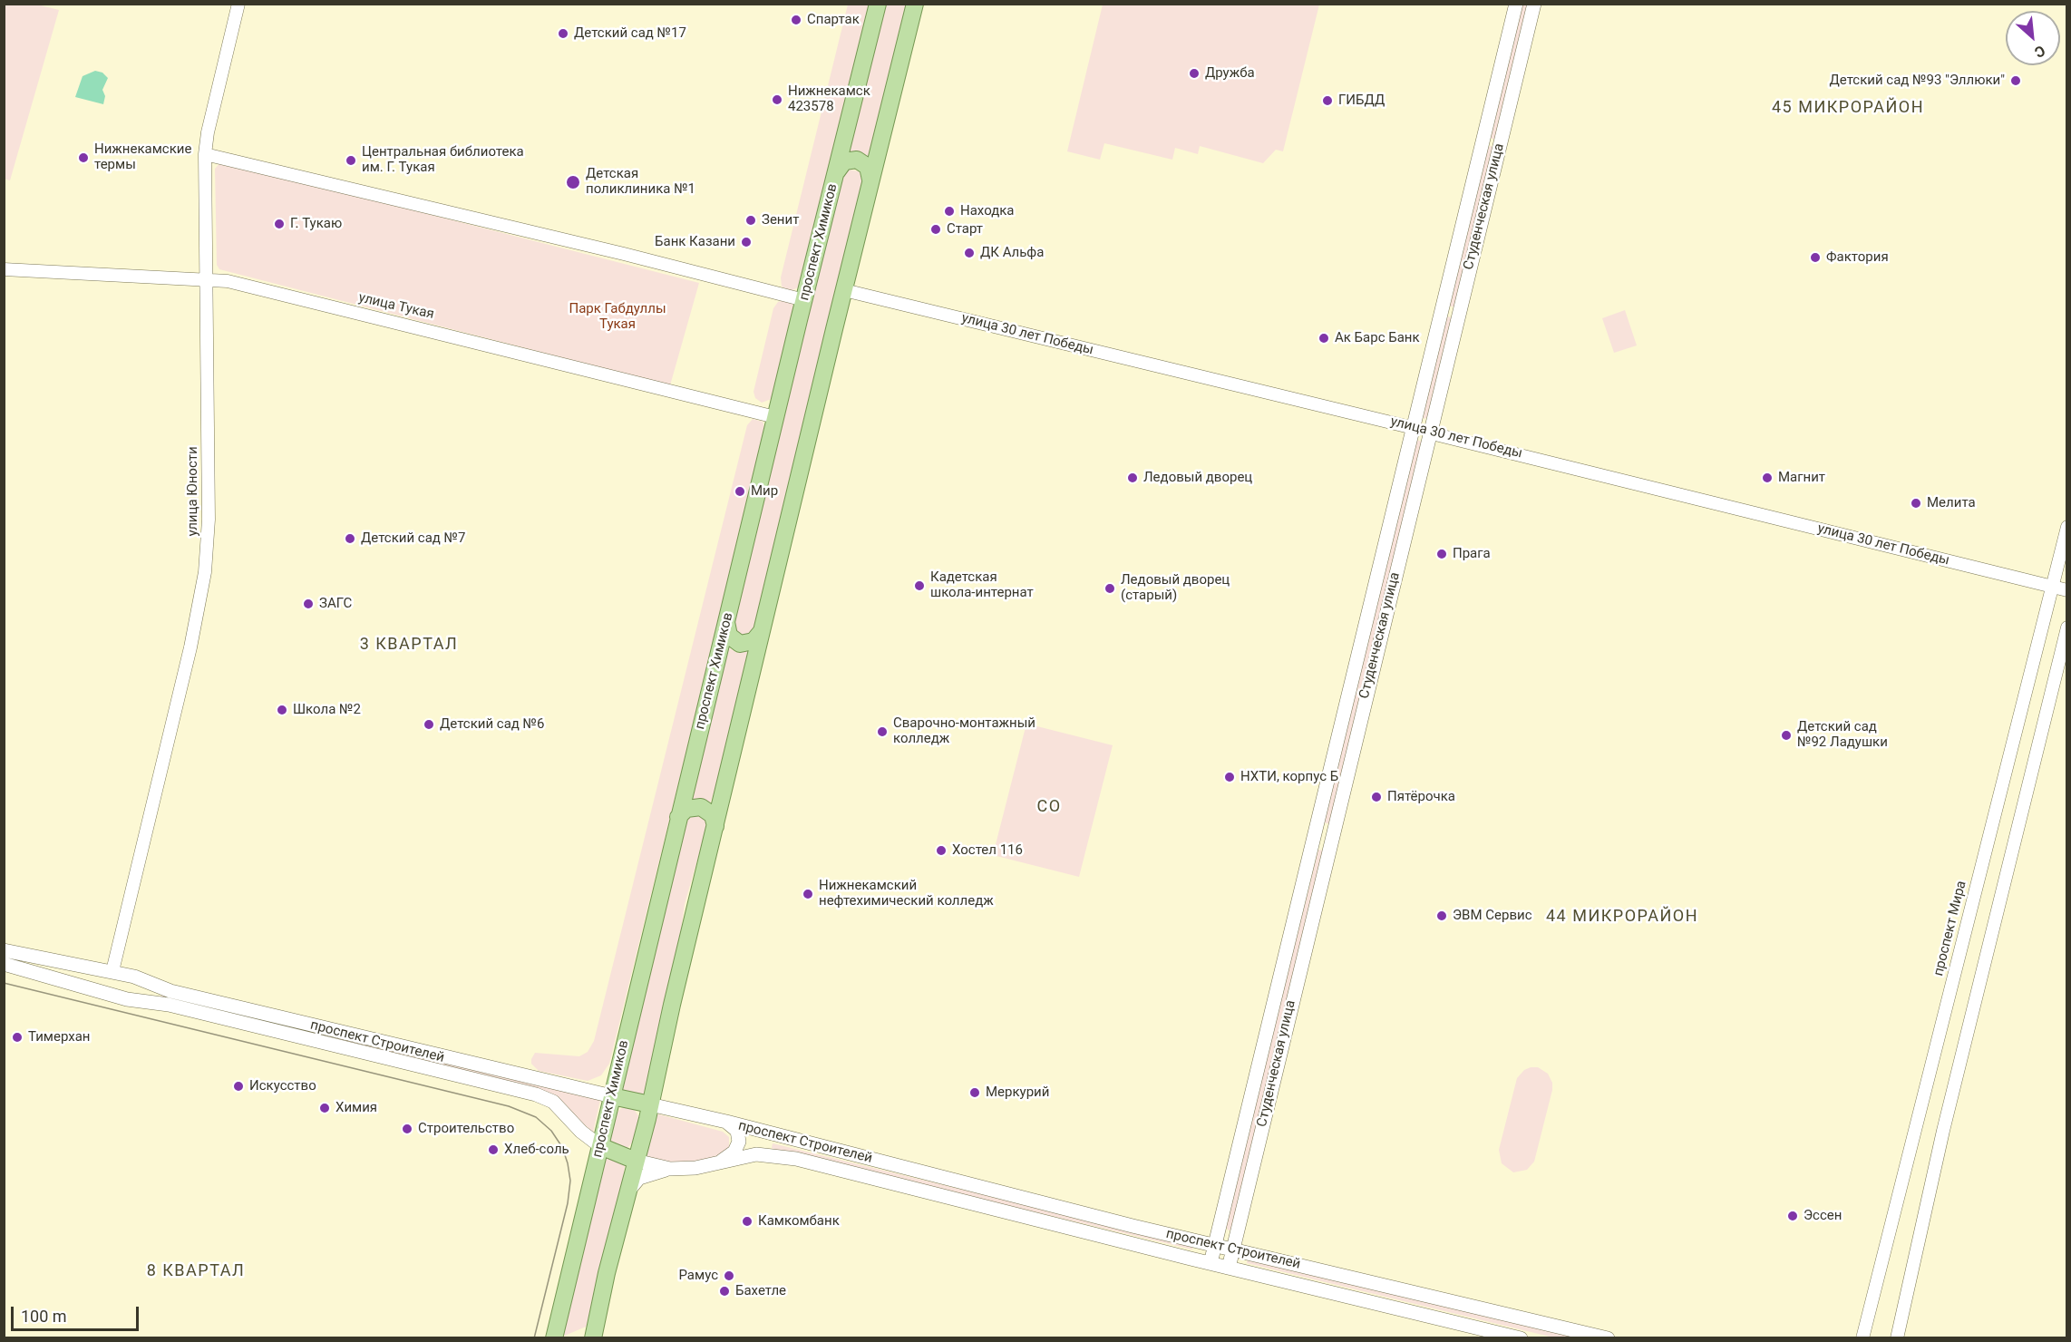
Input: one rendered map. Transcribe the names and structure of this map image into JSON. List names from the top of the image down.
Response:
{
  "streets": {
    "main road": [
      "Студенческая улица",
      "проспект Химиков",
      "улица 30 лет Победы",
      "проспект Строителей"
    ],
    "street": ["улица Тукая", "улица Юности", "проспект Мира"]
  },
  "crossings": [
    ["Студенческая улица", "улица 30 лет Победы"],
    ["Студенческая улица", "проспект Строителей"],
    ["проспект Химиков", "улица Тукая"],
    ["проспект Химиков", "проспект Строителей"],
    ["улица Тукая", "улица Юности"],
    ["улица 30 лет Победы", "проспект Мира"],
    ["улица Юности", "проспект Строителей"]
  ],
  "districts": [
    "45 МИКРОРАЙОН",
    "3 КВАРТАЛ",
    "СО",
    "44 МИКРОРАЙОН",
    "8 КВАРТАЛ"
  ],
  "parks": ["Парк Габдуллы Тукая"],
  "places": [
    "Спартак",
    "Детский сад №17",
    "Дружба",
    "Детский сад №93 \"Эллюки\"",
    "Нижнекамск 423578",
    "ГИБДД",
    "Нижнекамские термы",
    "Центральная библиотека им. Г. Тукая",
    "Детская поликлиника №1",
    "Находка",
    "Зенит",
    "Г. Тукаю",
    "Старт",
    "Банк Казани",
    "ДК Альфа",
    "Фактория",
    "Ак Барс Банк",
    "Ледовый дворец",
    "Магнит",
    "Мир",
    "Мелита",
    "Детский сад №7",
    "Прага",
    "Кадетская школа-интернат",
    "Ледовый дворец (старый)",
    "ЗАГС",
    "Школа №2",
    "Детский сад №6",
    "Сварочно-монтажный колледж",
    "Детский сад №92 Ладушки",
    "НХТИ, корпус Б",
    "Пятёрочка",
    "Хостел 116",
    "Нижнекамский нефтехимический колледж",
    "ЭВМ Сервис",
    "Тимерхан",
    "Искусство",
    "Меркурий",
    "Химия",
    "Строительство",
    "Хлеб-соль",
    "Эссен",
    "Камкомбанк",
    "Рамус",
    "Бахетле"
  ],
  "scale_bar": "100 m",
  "north": "bottom right"
}
